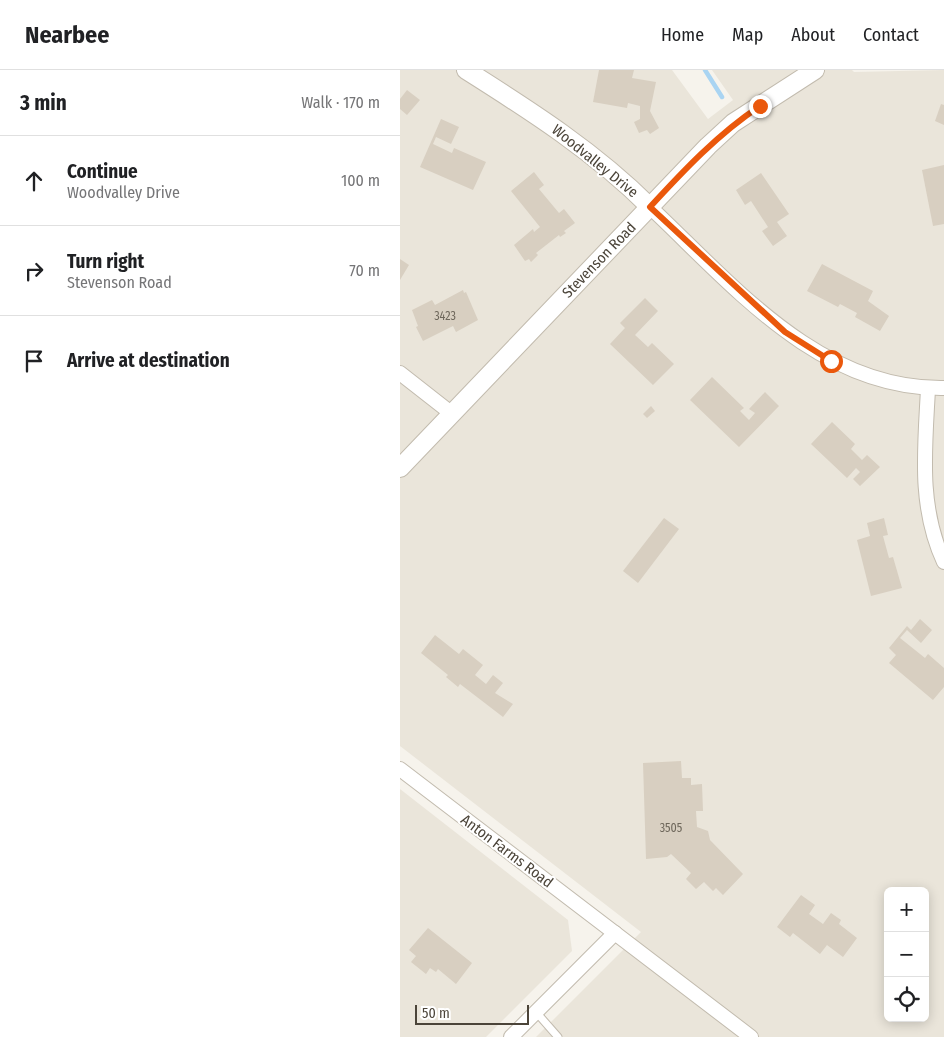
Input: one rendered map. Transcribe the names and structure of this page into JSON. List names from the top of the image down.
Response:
{
  "streets": {
    "street": ["Woodvalley Drive", "Stevenson Road", "Anton Farms Road"]
  },
  "crossings": [
    ["Woodvalley Drive", "Stevenson Road"]
  ],
  "house_numbers": ["3423", "3505"],
  "scale_bar": "50 m",
  "page": {
    "header": "Nearbee",
    "nav": [
      "Home",
      "Map",
      "About",
      "Contact"
    ],
    "heading": ["3 min", "Walk · 170 m"],
    "list": [
      ["Continue", "Woodvalley Drive", "100 m"],
      ["Turn right", "Stevenson Road", "70 m"],
      "Arrive at destination"
    ],
    "map_buttons": ["+", "−"],
    "scale": "50 m"
  }
}
